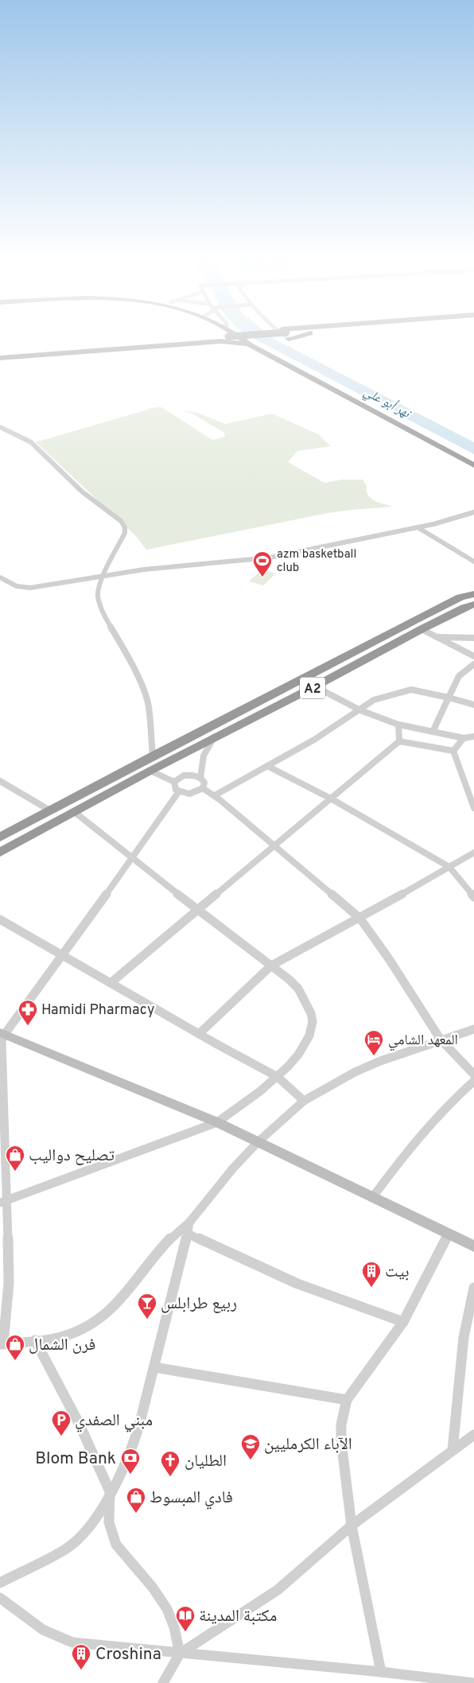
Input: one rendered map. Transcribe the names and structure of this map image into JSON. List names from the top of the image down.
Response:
{
  "streets": {
    "highway": ["A2"]
  },
  "water": ["نهر أبو علي"],
  "places": {
    "sports": ["azm basketball club"],
    "pharmacy": ["Hamidi Pharmacy"],
    "hotel": ["المعهد الشامي"],
    "shop": ["تصليح دواليب", "فرن الشمال", "فادي المبسوط"],
    "building": ["بيت", "Croshina"],
    "bar": ["ربيع طرابلس"],
    "parking": ["مبني الصفدي"],
    "school or university": ["الآباء الكرمليين"],
    "bank": ["Blom Bank"],
    "church": ["الطليان"],
    "library": ["مكتبة المدينة"]
  }
}
